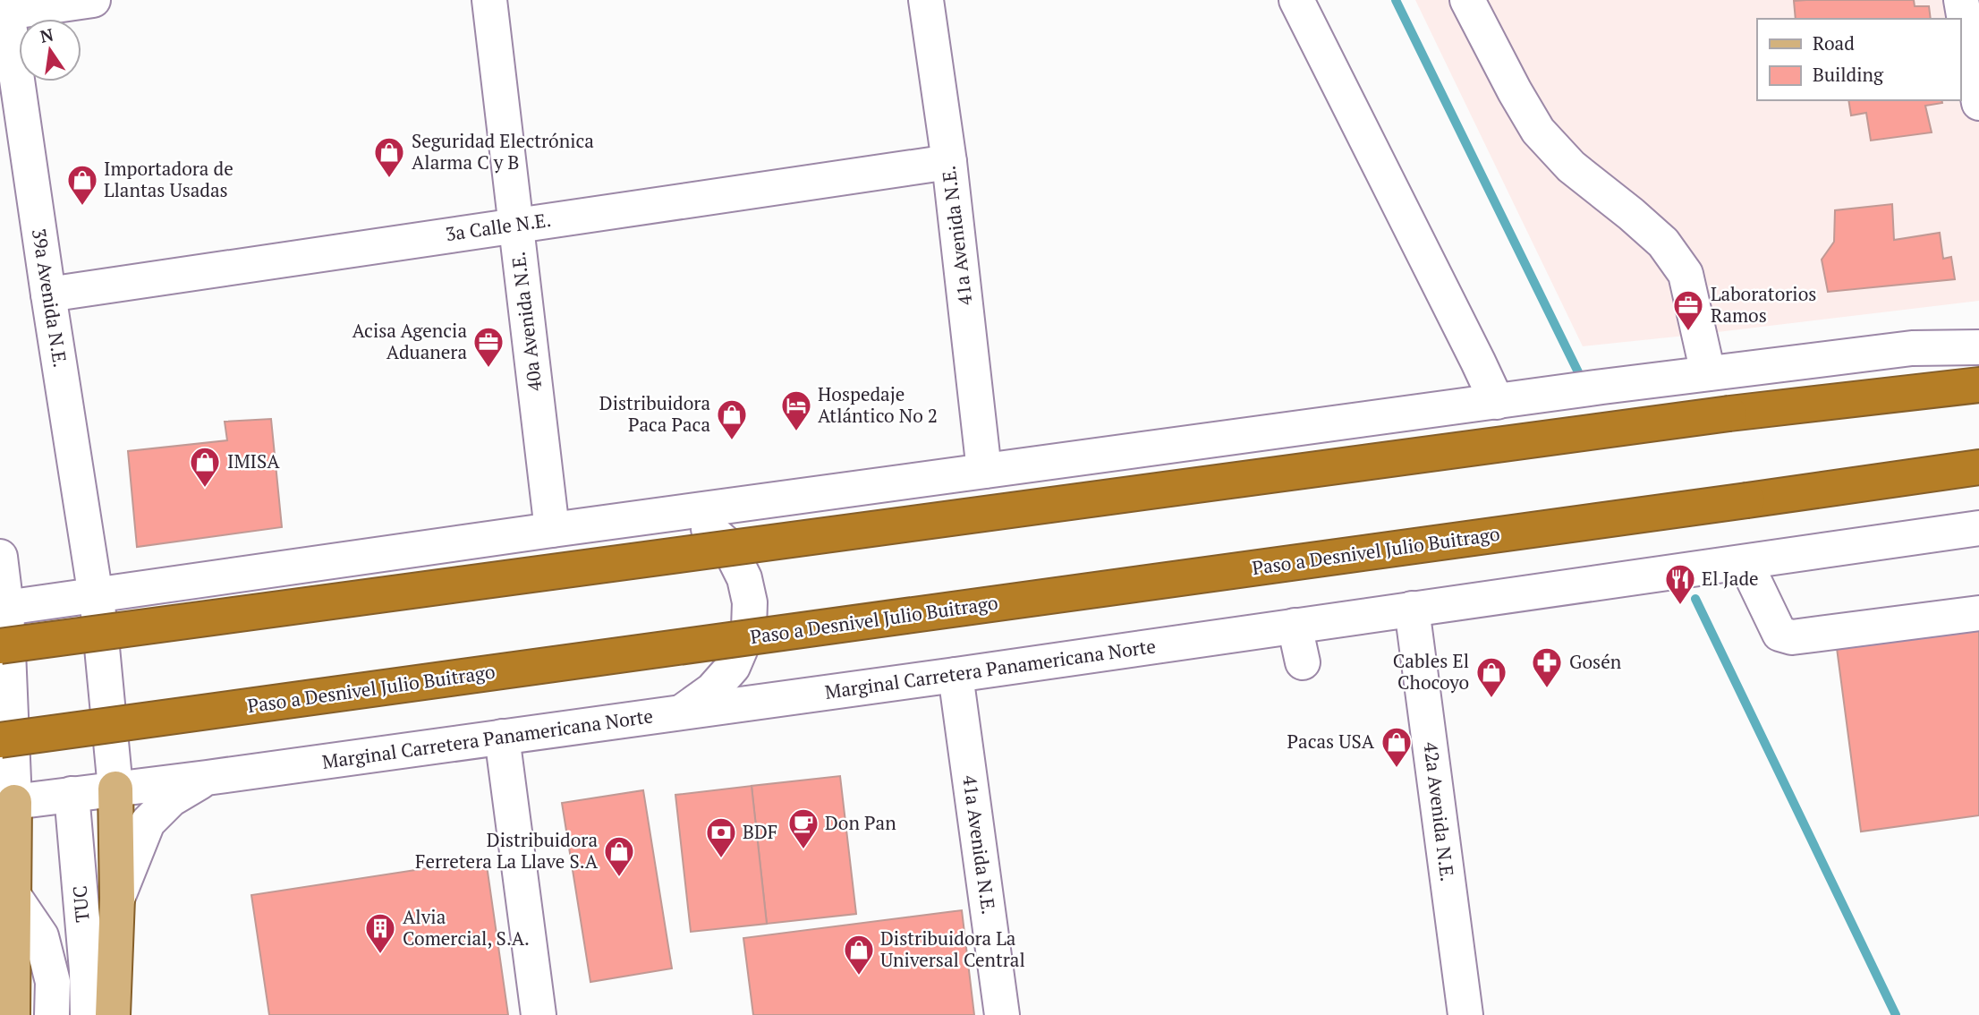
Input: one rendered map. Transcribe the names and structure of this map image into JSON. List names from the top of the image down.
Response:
{
  "streets": {
    "highway": ["Paso a Desnivel Julio Buitrago"],
    "street": [
      "3a Calle N.E.",
      "41a Avenida N.E.",
      "39a Avenida N.E.",
      "40a Avenida N.E.",
      "Marginal Carretera Panamericana Norte",
      "42a Avenida N.E.",
      "TUC"
    ]
  },
  "crossings": [
    ["3a Calle N.E.", "41a Avenida N.E."],
    ["3a Calle N.E.", "39a Avenida N.E."],
    ["3a Calle N.E.", "40a Avenida N.E."],
    ["41a Avenida N.E.", "Marginal Carretera Panamericana Norte"],
    ["39a Avenida N.E.", "Marginal Carretera Panamericana Norte"],
    ["Marginal Carretera Panamericana Norte", "42a Avenida N.E."],
    ["Marginal Carretera Panamericana Norte", "TUC"]
  ],
  "places": {
    "shop": [
      "Seguridad Electrónica Alarma C y B",
      "Importadora de Llantas Usadas",
      "Distribuidora Paca Paca",
      "IMISA",
      "Cables El Chocoyo",
      "Pacas USA",
      "Distribuidora Ferretera La Llave S.A",
      "Distribuidora La Universal Central"
    ],
    "office": ["Laboratorios Ramos", "Acisa Agencia Aduanera"],
    "hotel": ["Hospedaje Atlántico No 2"],
    "restaurant": ["El Jade"],
    "pharmacy": ["Gosén"],
    "cafe": ["Don Pan"],
    "bank": ["BDF"],
    "building": ["Alvia Comercial, S.A."]
  },
  "legend": ["Road", "Building"],
  "north": "top"
}
